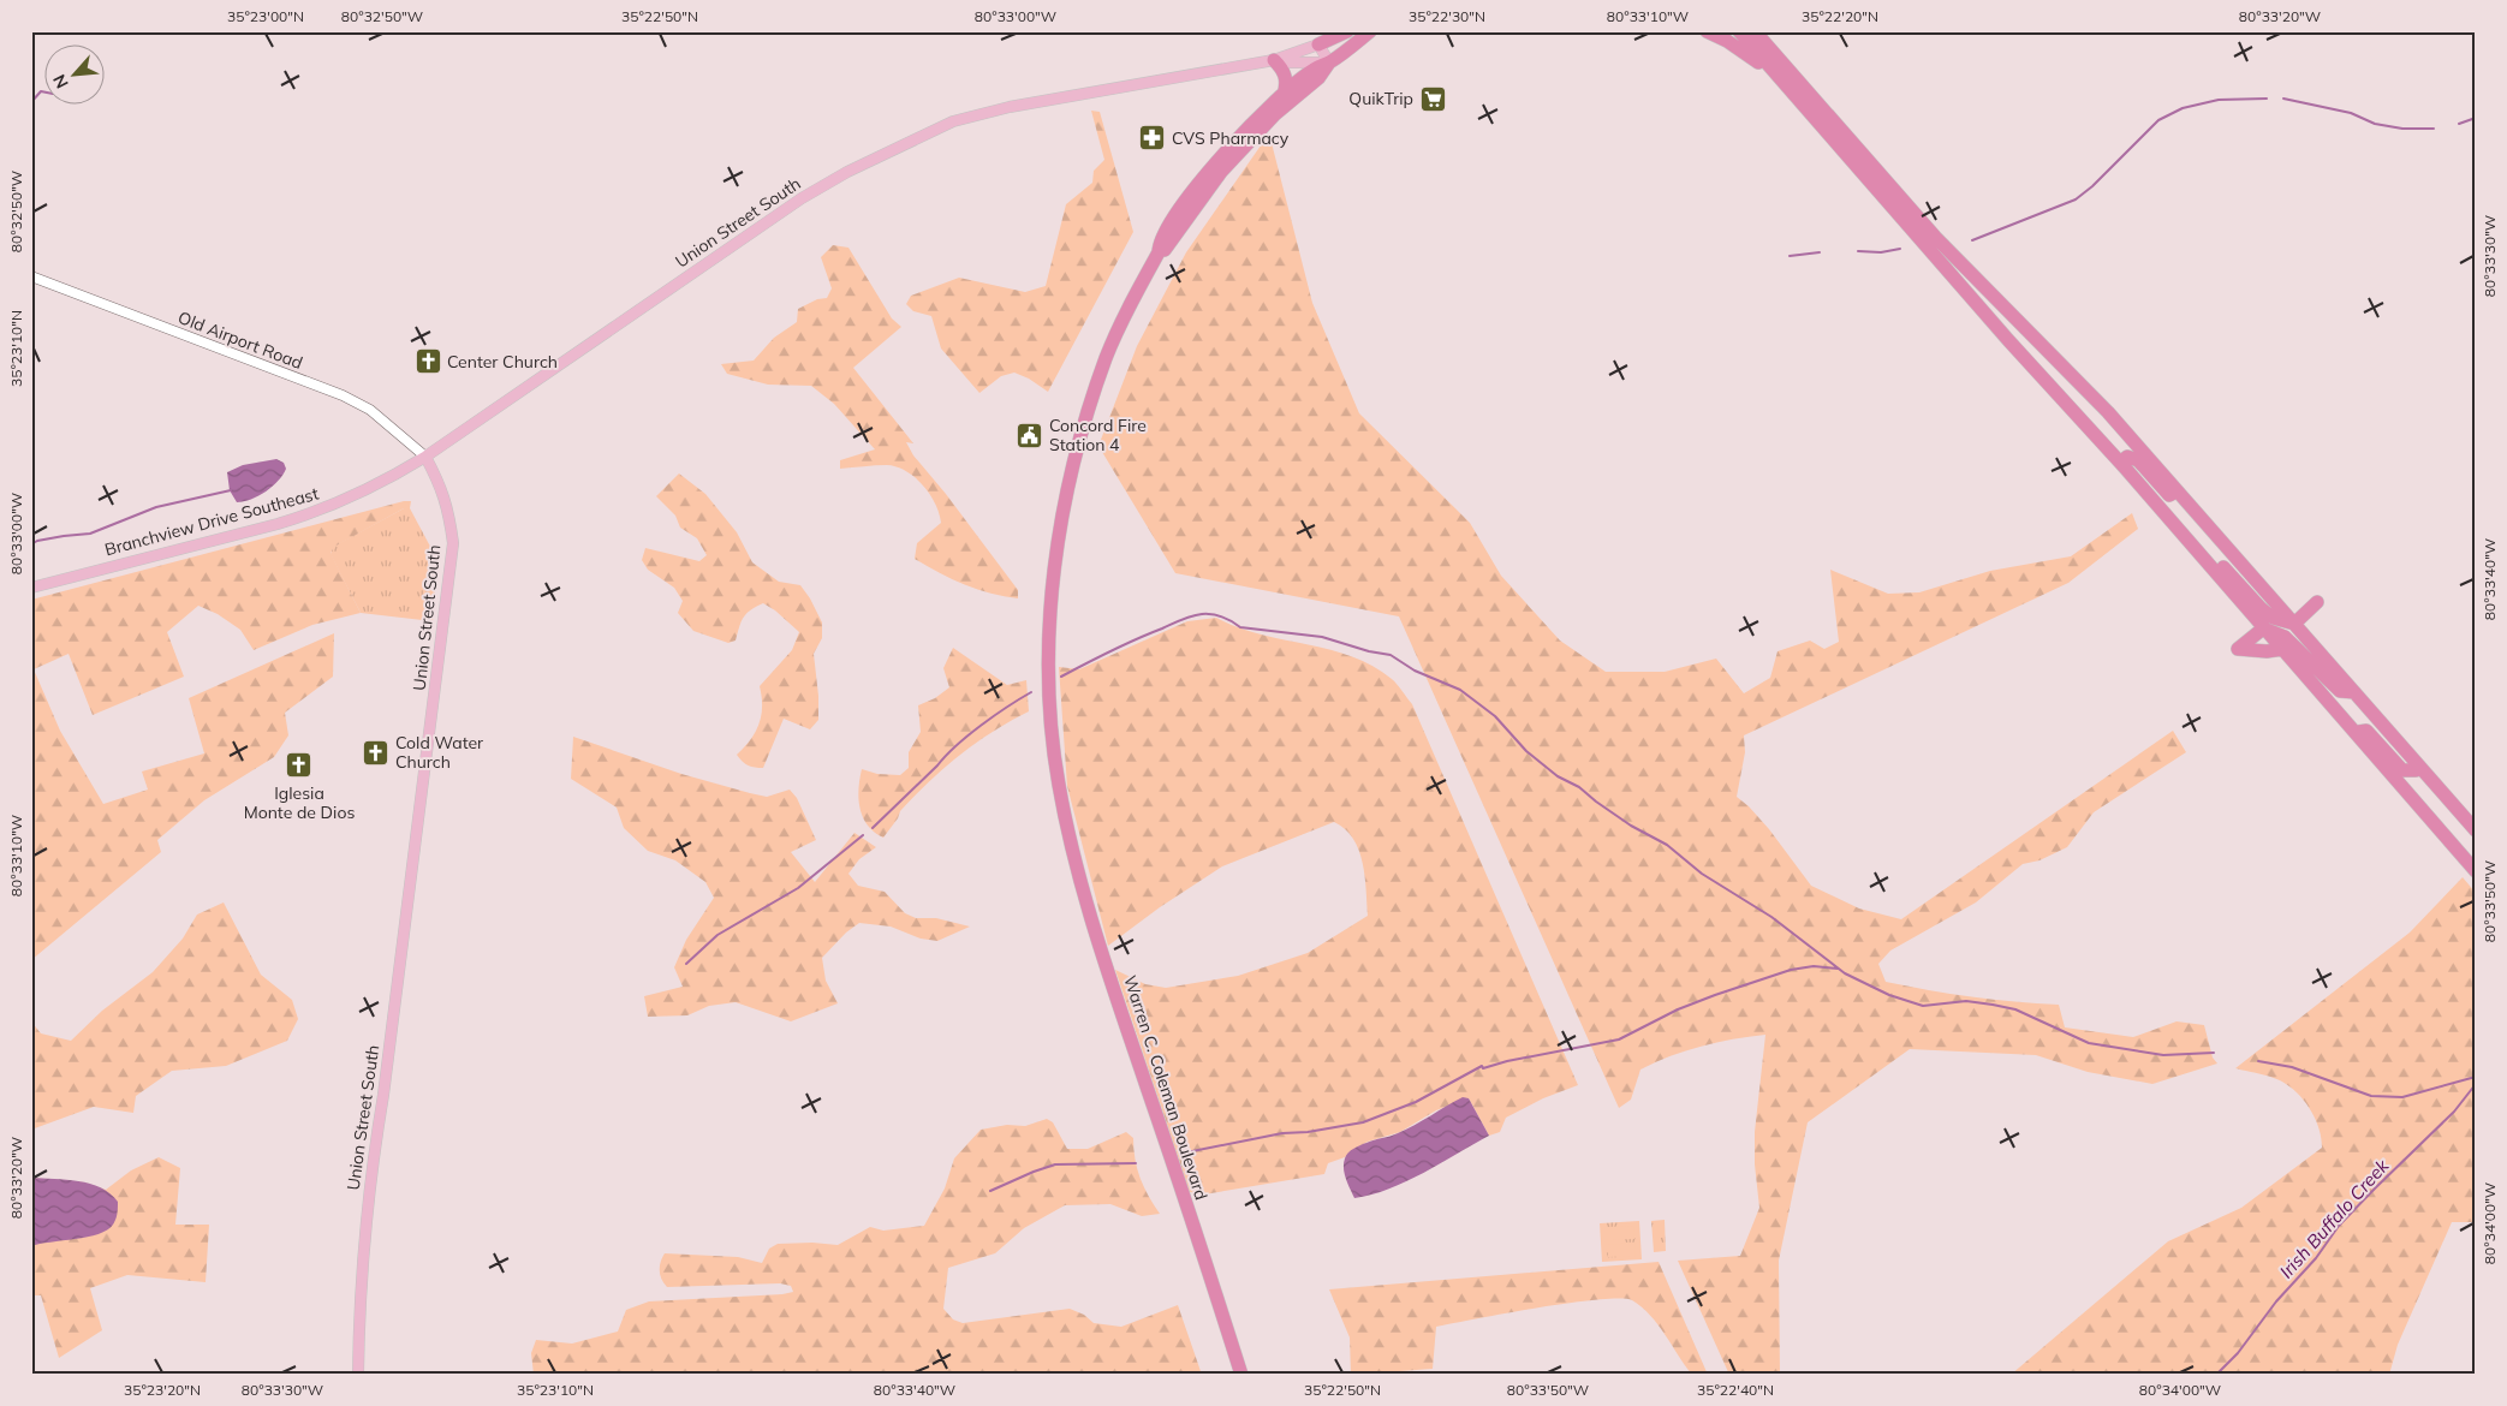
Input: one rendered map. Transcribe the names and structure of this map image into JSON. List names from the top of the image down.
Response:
{
  "streets": {
    "highway": ["Warren C. Coleman Boulevard"],
    "main road": ["Union Street South", "Branchview Drive Southeast"],
    "street": ["Old Airport Road"]
  },
  "crossings": [
    ["Union Street South", "Old Airport Road"],
    ["Union Street South", "Branchview Drive Southeast"],
    ["Union Street South", "Warren C. Coleman Boulevard"],
    ["Old Airport Road", "Branchview Drive Southeast"]
  ],
  "water": ["Irish Buffalo Creek"],
  "places": {
    "supermarket": ["QuikTrip"],
    "pharmacy": ["CVS Pharmacy"],
    "church": ["Center Church", "Cold Water Church", "Iglesia Monte de Dios"],
    "public building": ["Concord Fire Station 4"]
  },
  "north": "bottom left",
  "coordinates": [
    "35°23'00\"N",
    "80°32'50\"W",
    "35°22'50\"N",
    "80°33'00\"W",
    "35°22'30\"N",
    "80°33'10\"W",
    "35°22'20\"N",
    "80°33'20\"W",
    "80°33'30\"W",
    "35°23'10\"N",
    "80°33'40\"W",
    "80°33'50\"W",
    "80°34'00\"W",
    "35°23'20\"N",
    "35°22'40\"N"
  ]
}
